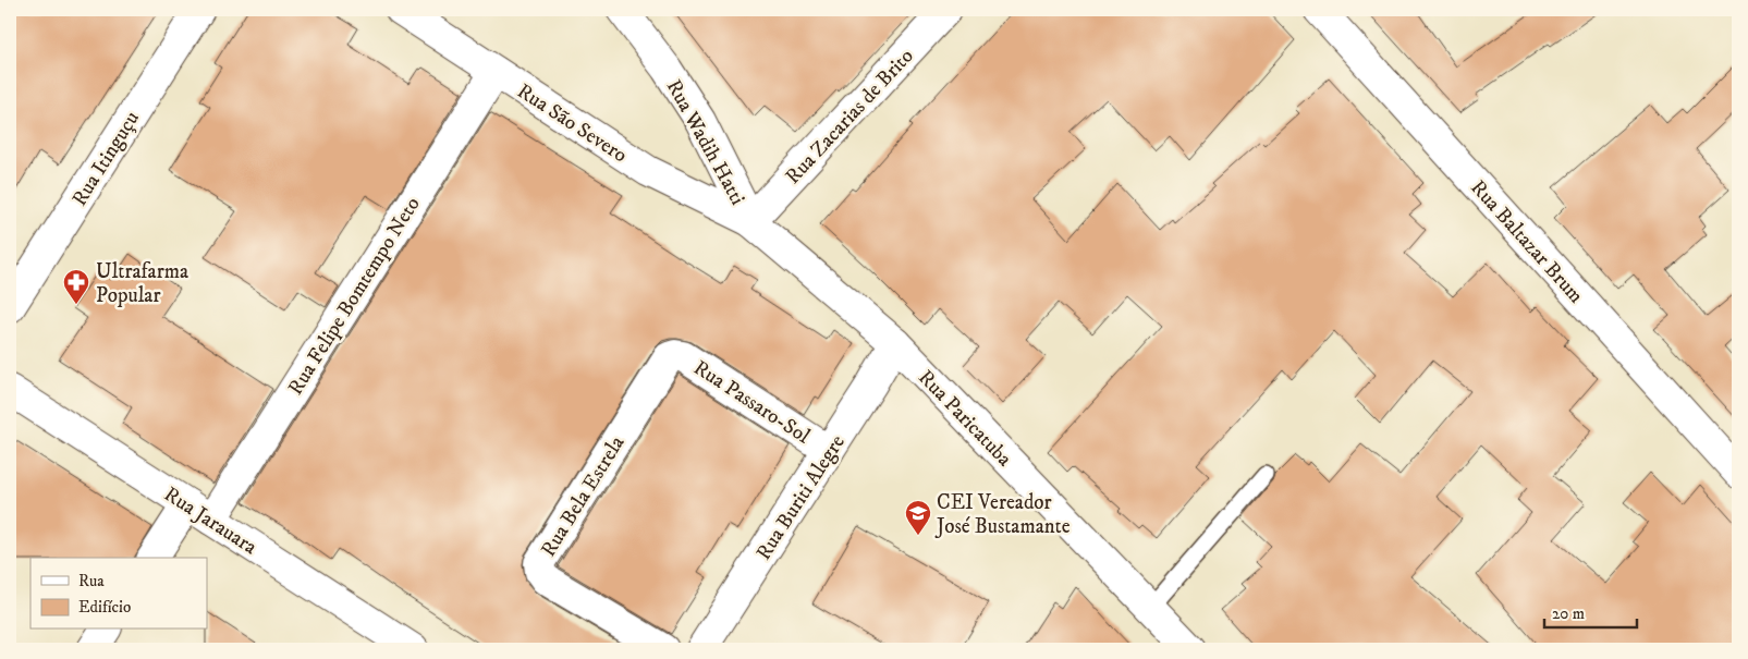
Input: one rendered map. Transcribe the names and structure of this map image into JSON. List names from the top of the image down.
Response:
{
  "streets": {
    "street": [
      "Rua Zacarias de Brito",
      "Rua São Severo",
      "Rua Wadih Hatti",
      "Rua Itinguçu",
      "Rua Baltazar Brum",
      "Rua Felipe Bomtempo Neto",
      "Rua Passaro-Sol",
      "Rua Paricatuba",
      "Rua Bela Estrela",
      "Rua Buriti Alegre",
      "Rua Jarauara"
    ]
  },
  "crossings": [
    ["Rua Zacarias de Brito", "Rua São Severo"],
    ["Rua Zacarias de Brito", "Rua Wadih Hatti"],
    ["Rua Zacarias de Brito", "Rua Paricatuba"],
    ["Rua São Severo", "Rua Wadih Hatti"],
    ["Rua São Severo", "Rua Felipe Bomtempo Neto"],
    ["Rua São Severo", "Rua Paricatuba"],
    ["Rua Wadih Hatti", "Rua Paricatuba"],
    ["Rua Felipe Bomtempo Neto", "Rua Jarauara"],
    ["Rua Passaro-Sol", "Rua Bela Estrela"],
    ["Rua Passaro-Sol", "Rua Buriti Alegre"],
    ["Rua Paricatuba", "Rua Buriti Alegre"]
  ],
  "places": {
    "pharmacy": ["Ultrafarma Popular"],
    "school or university": ["CEI Vereador José Bustamante"]
  },
  "legend": ["Rua", "Edifício"],
  "scale_bar": "20 m"
}
